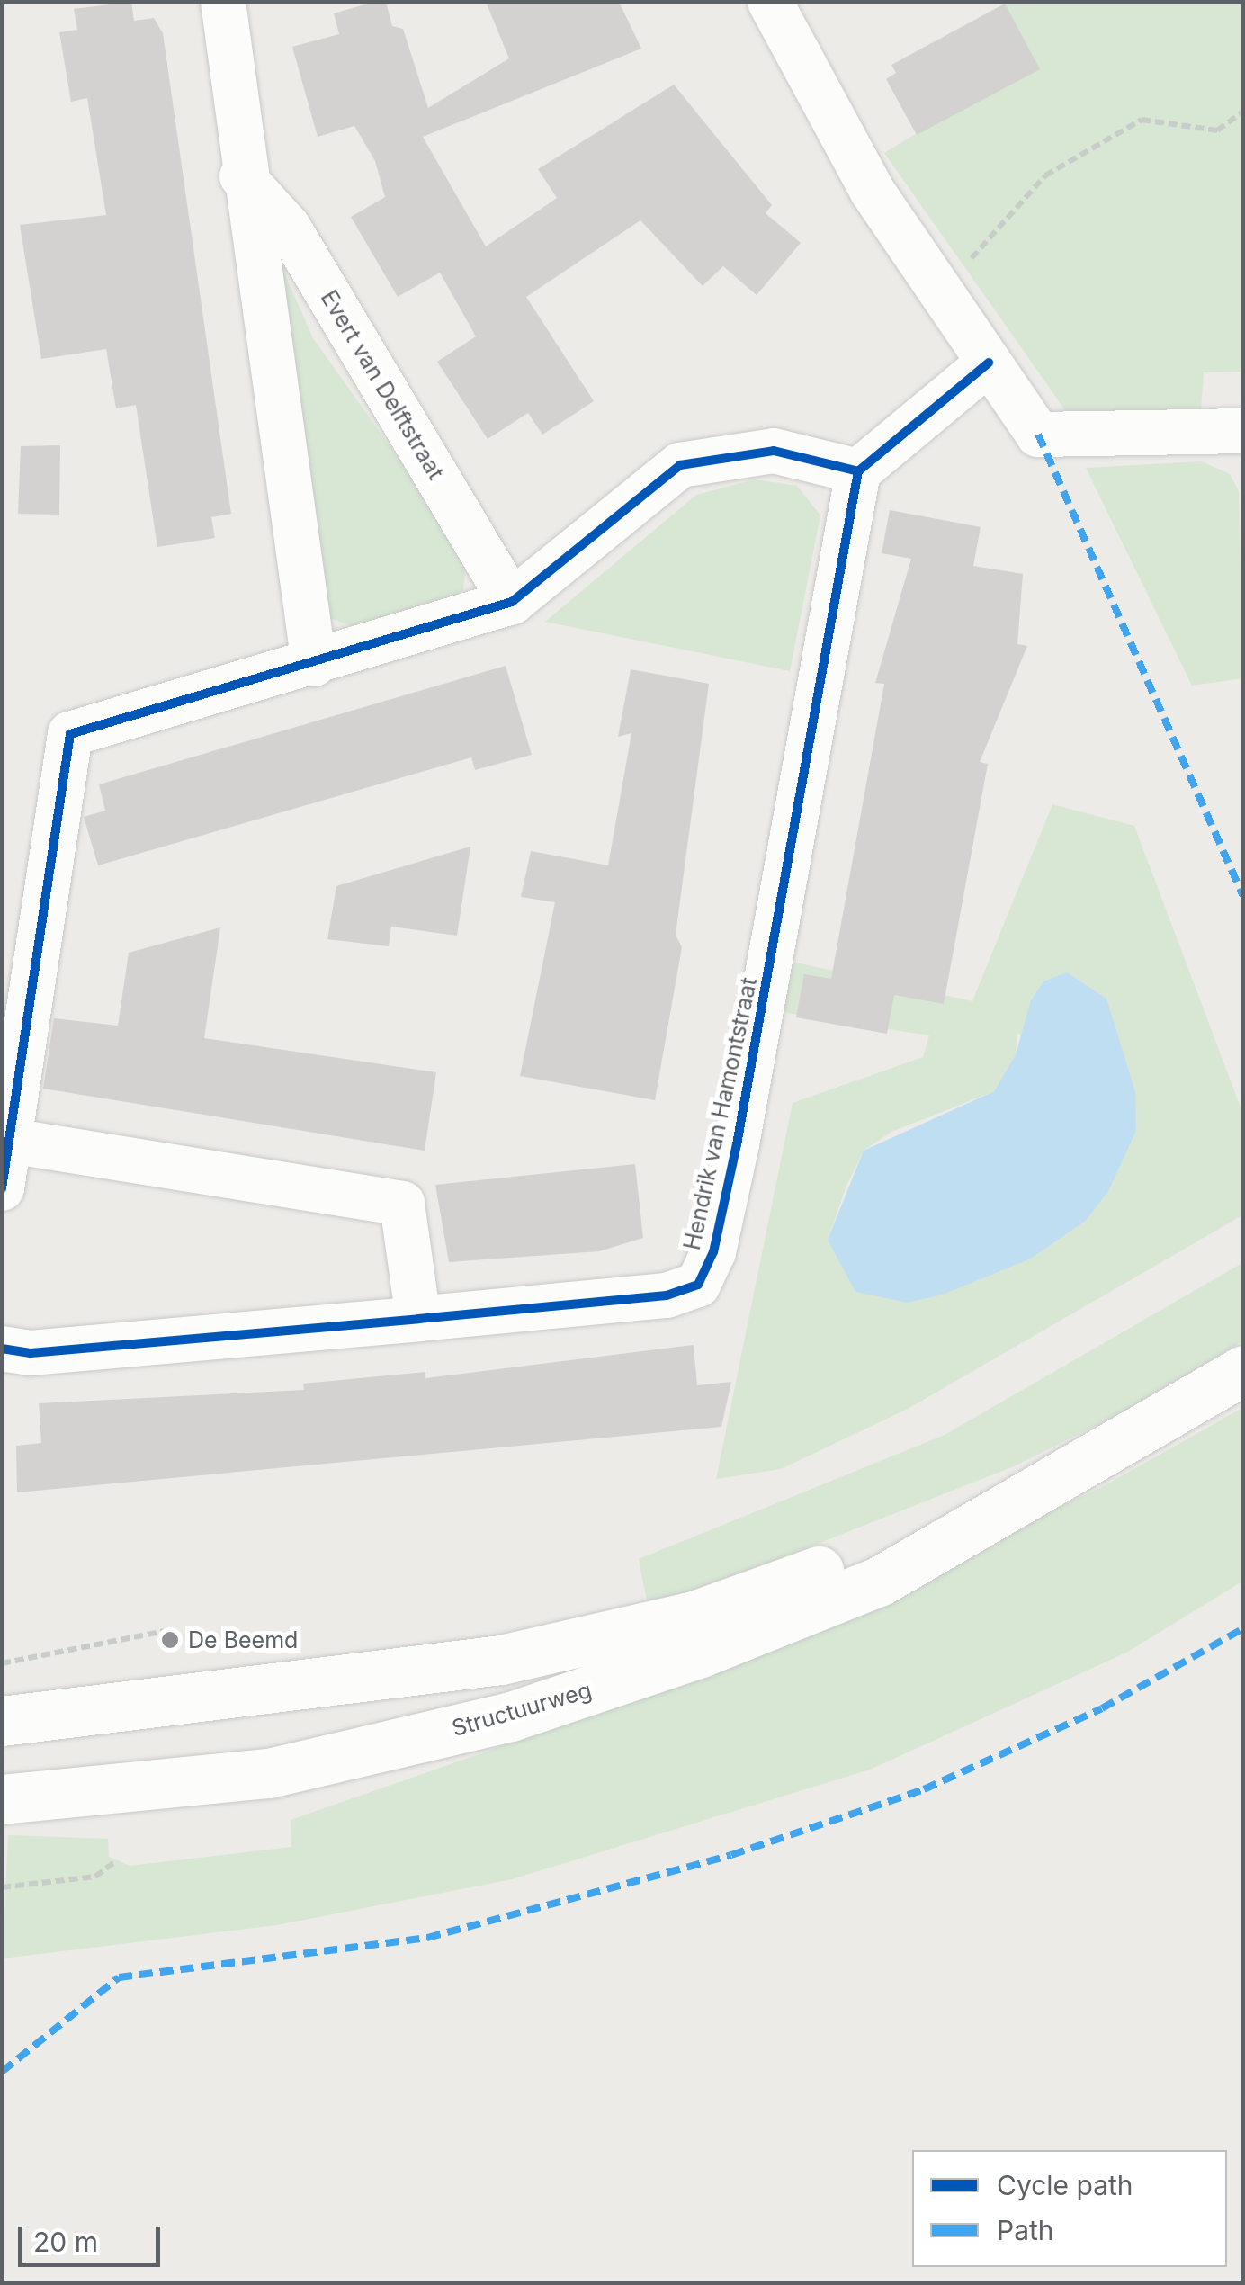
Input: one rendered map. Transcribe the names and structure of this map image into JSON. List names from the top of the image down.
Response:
{
  "streets": {
    "main road": ["Structuurweg"],
    "street": ["Evert van Delftstraat", "Hendrik van Hamontstraat"]
  },
  "places": ["De Beemd"],
  "legend": ["Cycle path", "Path"],
  "scale_bar": "20 m"
}
